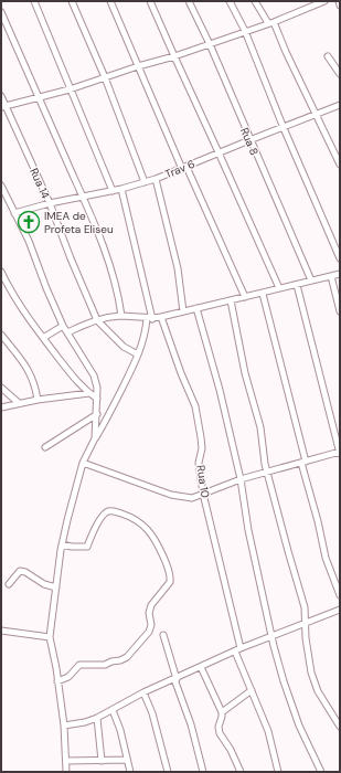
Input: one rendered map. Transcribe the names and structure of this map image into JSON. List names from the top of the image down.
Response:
{
  "streets": {
    "street": [
      "Rua 8",
      "Trav 6",
      "Rua 14",
      "Rua 10"
    ]
  },
  "crossings": [
    ["Rua 8", "Trav 6"],
    ["Trav 6", "Rua 14"]
  ],
  "places": {
    "church": ["IMEA de Profeta Eliseu"]
  }
}
